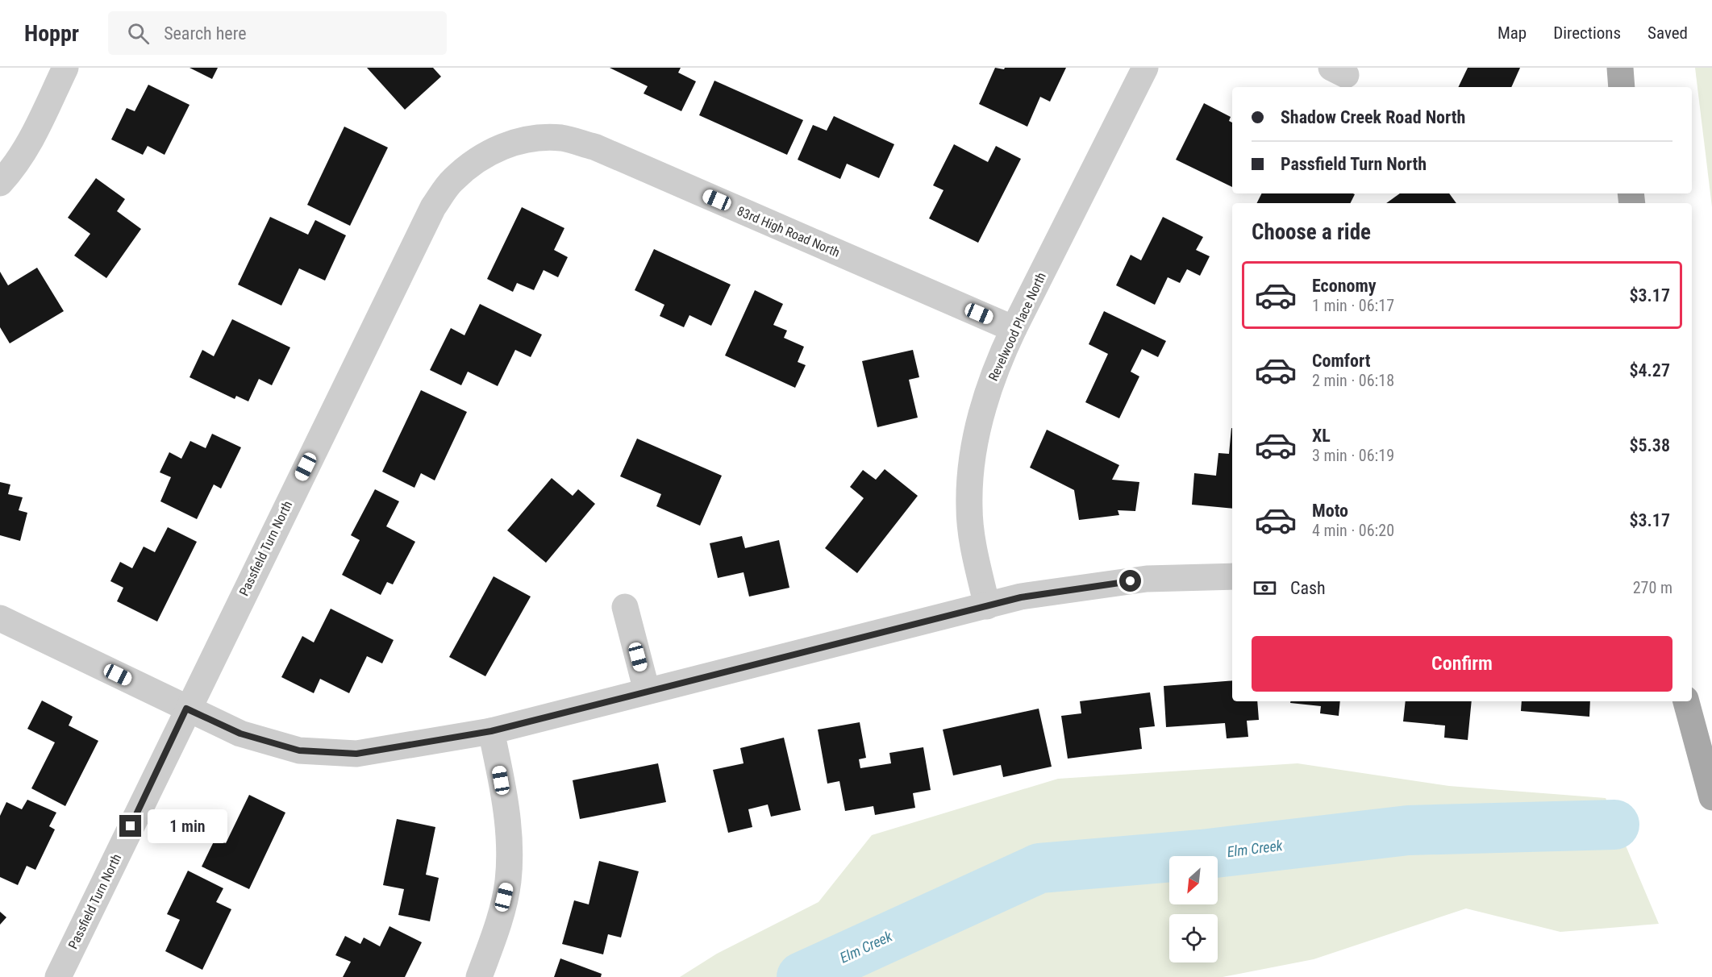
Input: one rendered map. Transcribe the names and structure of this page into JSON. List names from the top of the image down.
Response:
{
  "streets": {
    "street": ["83rd High Road North", "Revelwood Place North", "Passfield Turn North"]
  },
  "crossings": [
    ["83rd High Road North", "Revelwood Place North"],
    ["83rd High Road North", "Passfield Turn North"]
  ],
  "water": ["Elm Creek"],
  "north": "bottom left",
  "page": {
    "header": "Hoppr",
    "search": "Search here",
    "nav": ["Map", "Directions", "Saved"],
    "banner": ["Shadow Creek Road North", "Passfield Turn North"],
    "heading": "Choose a ride",
    "list": [
      {
        "name": "Economy",
        "note": "1 min · 06:17",
        "value": "$3.17"
      },
      {
        "name": "Comfort",
        "note": "2 min · 06:18",
        "value": "$4.27"
      },
      {
        "name": "XL",
        "note": "3 min · 06:19",
        "value": "$5.38"
      },
      {
        "name": "Moto",
        "note": "4 min · 06:20",
        "value": "$3.17"
      }
    ],
    "pay": ["Cash", "270 m"],
    "buttons": "Confirm",
    "bubble": "1 min"
  }
}
